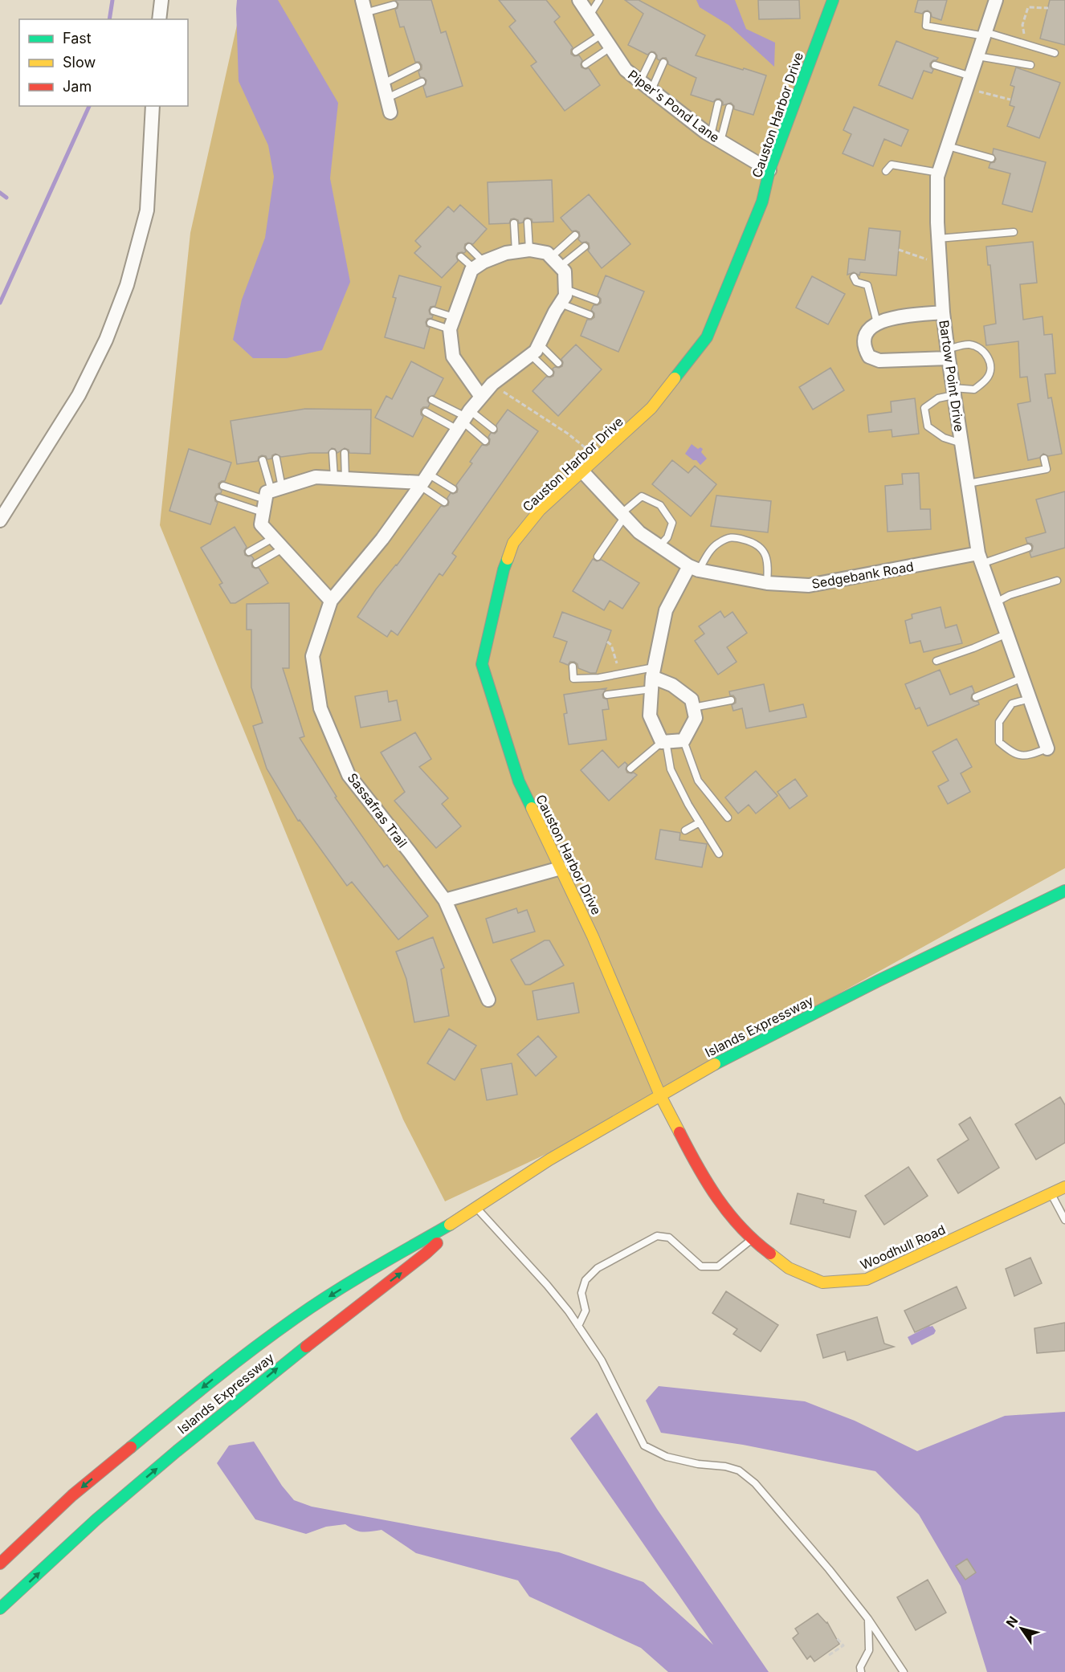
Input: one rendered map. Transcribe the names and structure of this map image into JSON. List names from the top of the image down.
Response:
{
  "streets": {
    "main road": ["Causton Harbor Drive", "Islands Expressway", "Woodhull Road"],
    "street": [
      "Piper's Pond Lane",
      "Bartow Point Drive",
      "Sedgebank Road",
      "Sassafras Trail"
    ]
  },
  "crossings": [
    ["Piper's Pond Lane", "Causton Harbor Drive"],
    ["Causton Harbor Drive", "Sedgebank Road"],
    ["Causton Harbor Drive", "Islands Expressway"],
    ["Causton Harbor Drive", "Woodhull Road"],
    ["Bartow Point Drive", "Sedgebank Road"],
    ["Islands Expressway", "Woodhull Road"]
  ],
  "legend": ["Fast", "Slow", "Jam"],
  "north": "top left"
}
